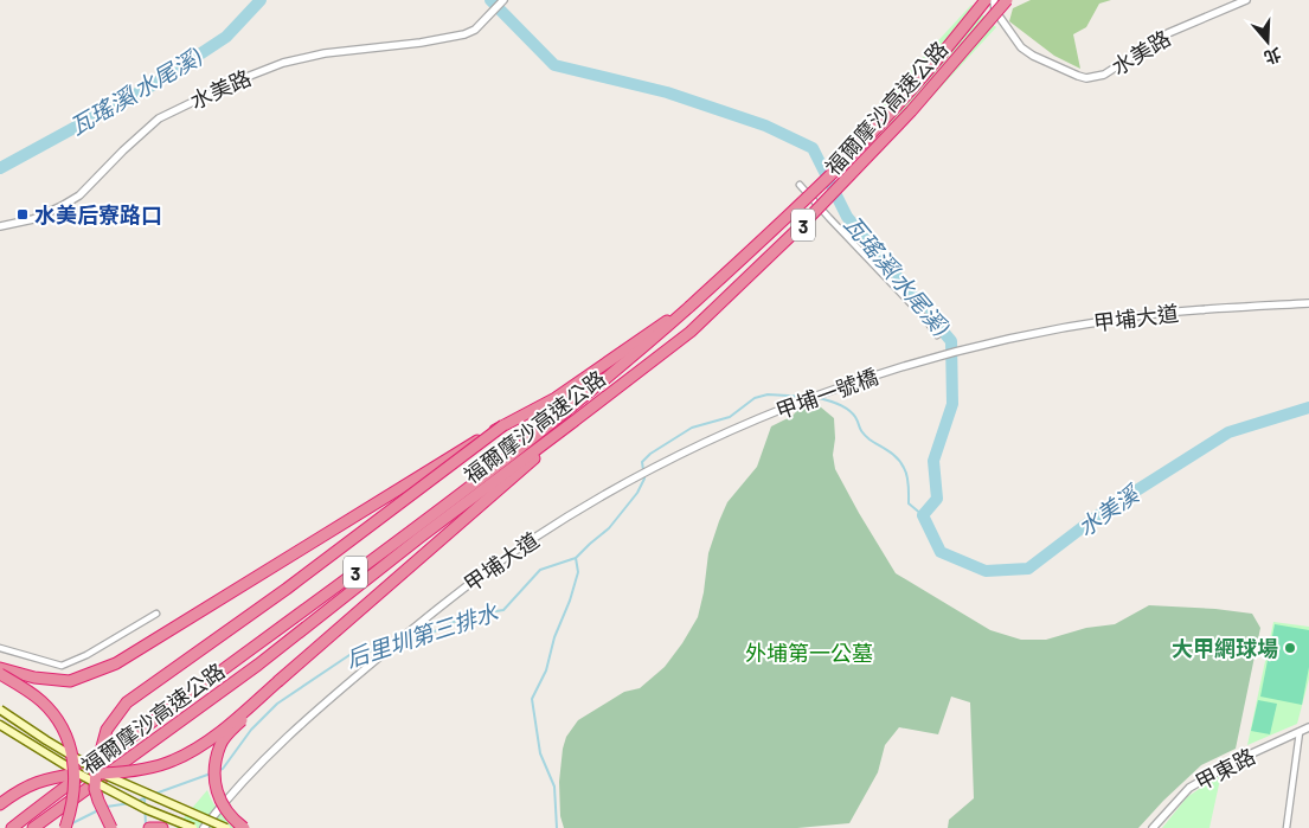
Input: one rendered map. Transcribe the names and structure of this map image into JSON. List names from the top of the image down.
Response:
{
  "streets": {
    "highway": ["福爾摩沙高速公路", "3"],
    "street": [
      "水美路",
      "甲埔大道",
      "甲埔一號橋",
      "甲東路"
    ]
  },
  "crossings": [
    ["甲埔大道", "甲埔一號橋"]
  ],
  "water": ["瓦瑤溪(水尾溪)", "水美溪", "后里圳第三排水"],
  "parks": ["外埔第一公墓"],
  "places": {
    "transit": ["水美后寮路口"],
    "other": ["大甲網球場"]
  },
  "north": "bottom"
}
